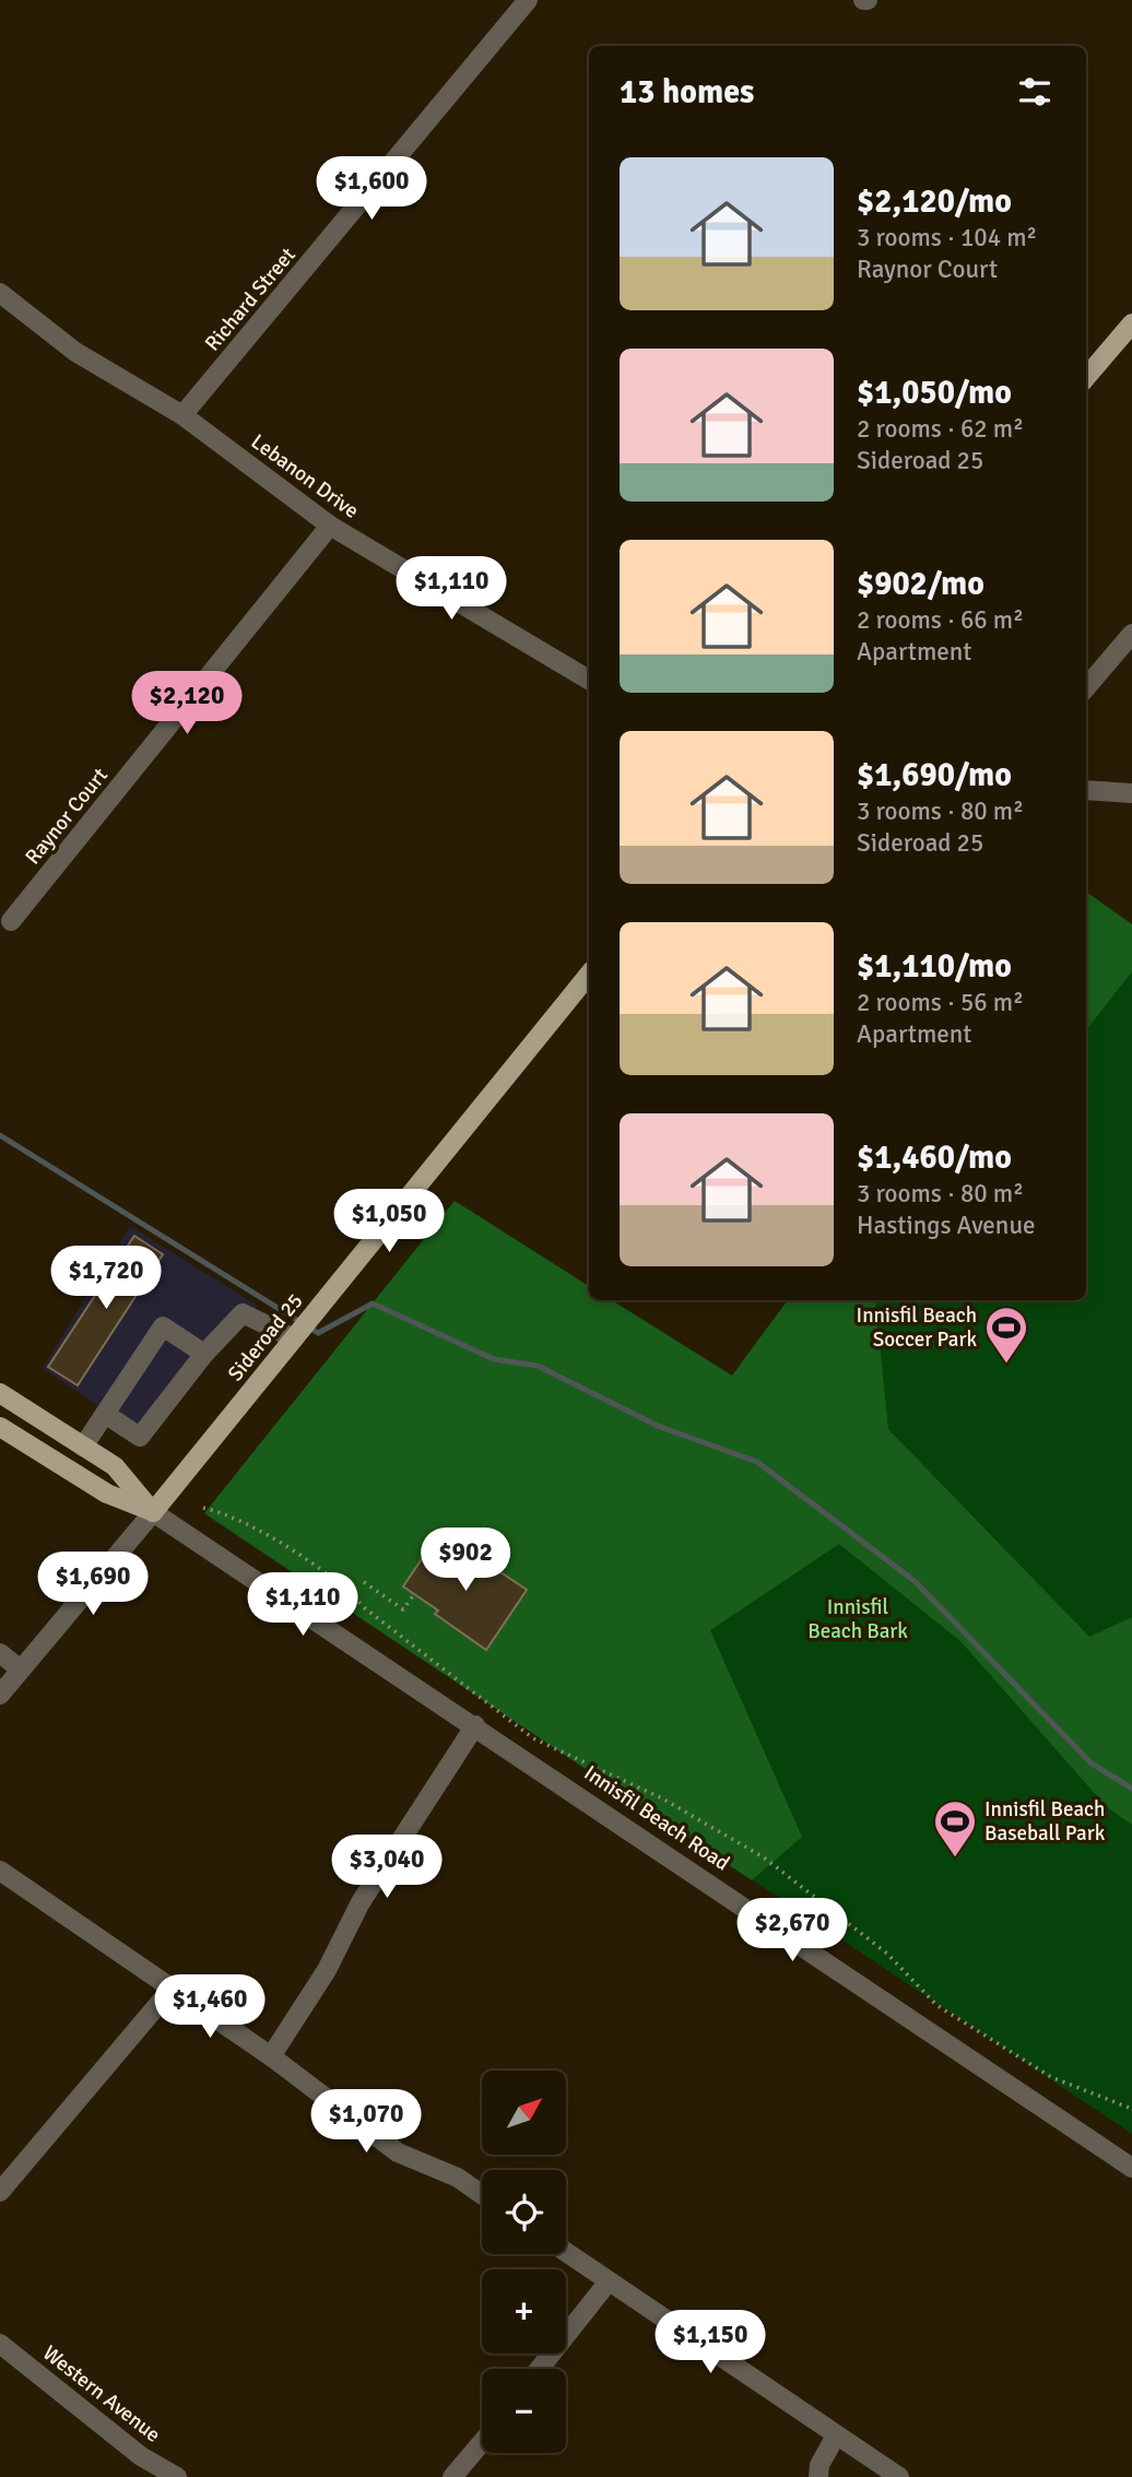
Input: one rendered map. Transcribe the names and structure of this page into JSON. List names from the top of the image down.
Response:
{
  "streets": {
    "main road": ["Sideroad 25", "Innisfil Beach Road"],
    "street": [
      "Richard Street",
      "Lebanon Drive",
      "Raynor Court",
      "Western Avenue"
    ]
  },
  "crossings": [
    ["Richard Street", "Lebanon Drive"],
    ["Lebanon Drive", "Raynor Court"],
    ["Sideroad 25", "Innisfil Beach Road"]
  ],
  "parks": ["Innisfil Beach Bark"],
  "places": {
    "sports": ["Innisfil Beach Soccer Park", "Innisfil Beach Baseball Park"]
  },
  "north": "top right",
  "page": {
    "heading": "13 homes",
    "list": [
      {
        "name": "$2,120/mo",
        "note": "3 rooms · 104 m² · Raynor Court"
      },
      {
        "name": "$1,050/mo",
        "note": "2 rooms · 62 m² · Sideroad 25"
      },
      {
        "name": "$902/mo",
        "note": "2 rooms · 66 m² · Apartment"
      },
      {
        "name": "$1,690/mo",
        "note": "3 rooms · 80 m² · Sideroad 25"
      },
      {
        "name": "$1,110/mo",
        "note": "2 rooms · 56 m² · Apartment"
      },
      {
        "name": "$1,460/mo",
        "note": "3 rooms · 80 m² · Hastings Avenue"
      }
    ],
    "price": [
      "$1,600",
      "$1,110",
      "$2,120",
      "$1,050",
      "$1,720",
      "$902",
      "$1,690",
      "$1,110",
      "$3,040",
      "$2,670",
      "$1,460",
      "$1,070",
      "$1,150"
    ],
    "map_buttons": ["+", "−"]
  }
}
